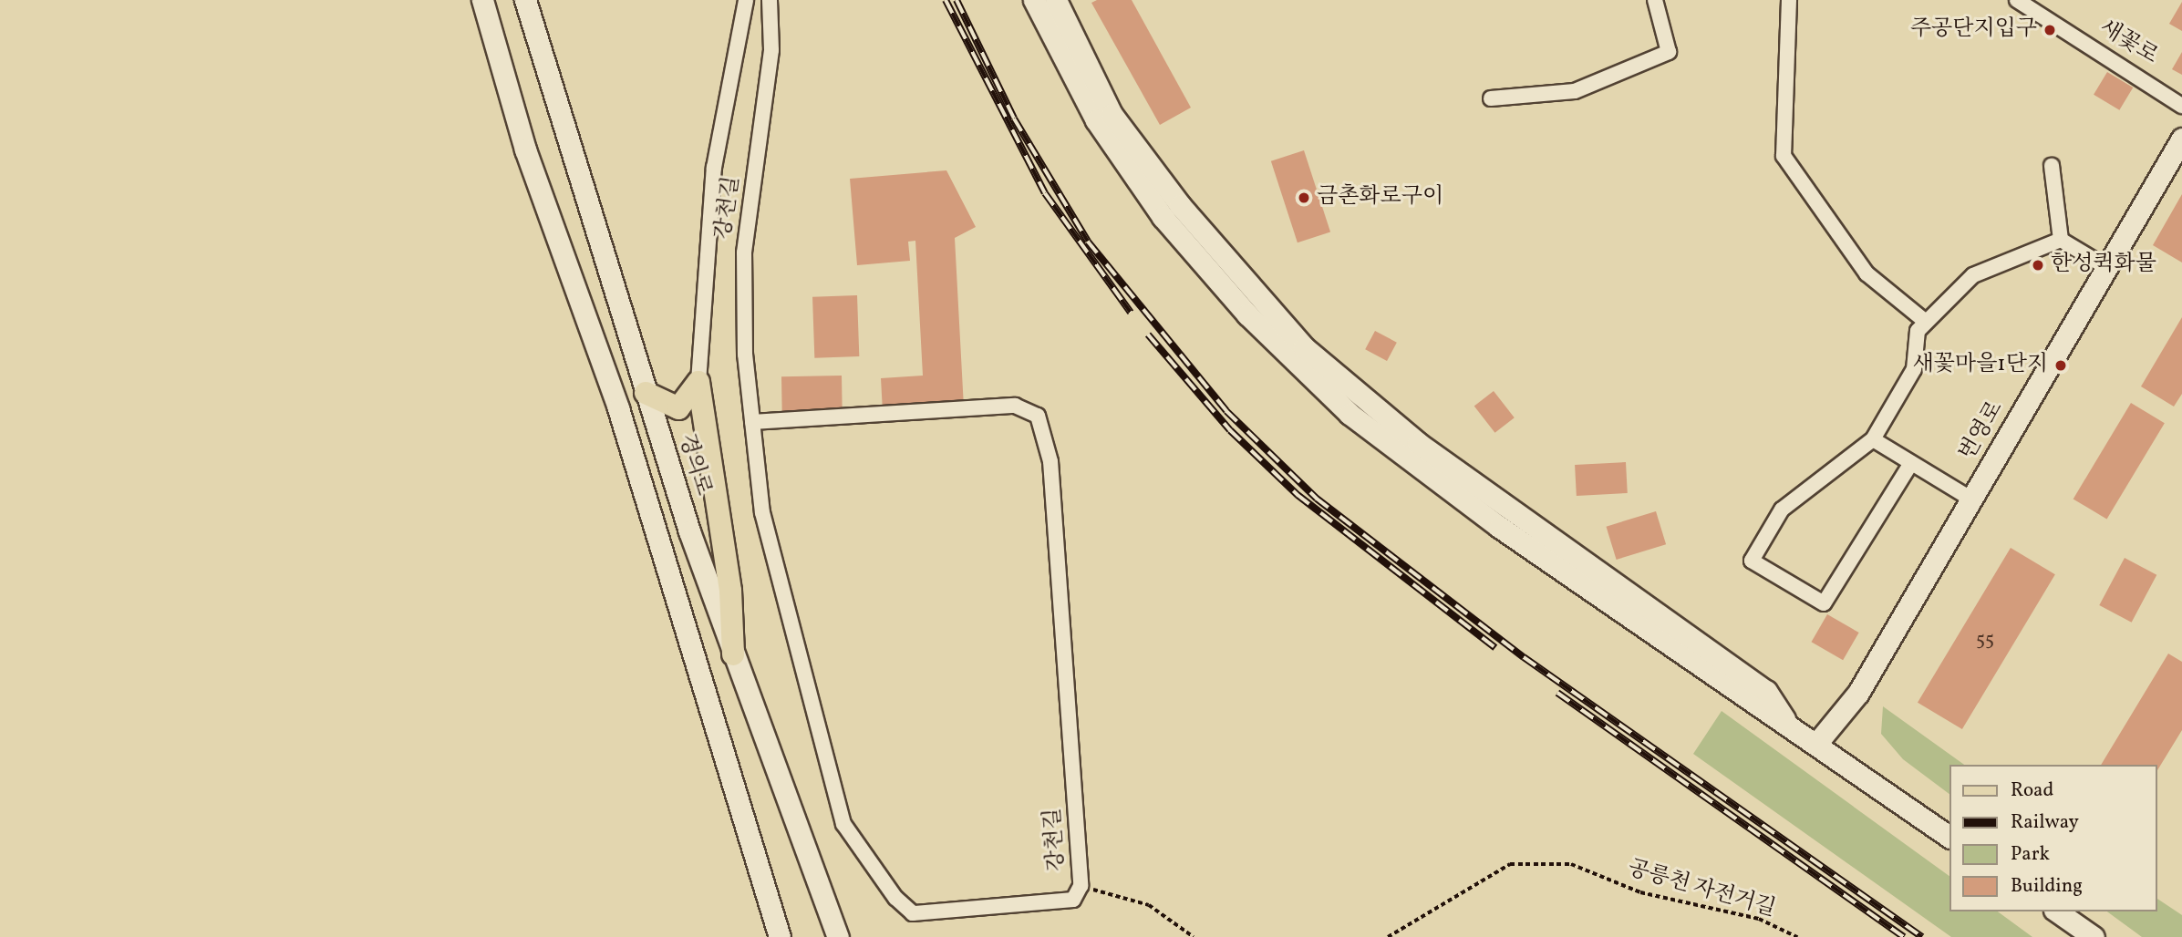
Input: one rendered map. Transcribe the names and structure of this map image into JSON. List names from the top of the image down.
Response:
{
  "streets": {
    "street": [
      "새꽃로",
      "강천길",
      "번영로",
      "경의로"
    ],
    "path": ["공릉천 자전거길"]
  },
  "places": [
    "주공단지입구",
    "금촌화로구이",
    "한성퀵화물",
    "새꽃마을1단지"
  ],
  "house_numbers": ["55"],
  "legend": [
    "Road",
    "Railway",
    "Park",
    "Building"
  ]
}
